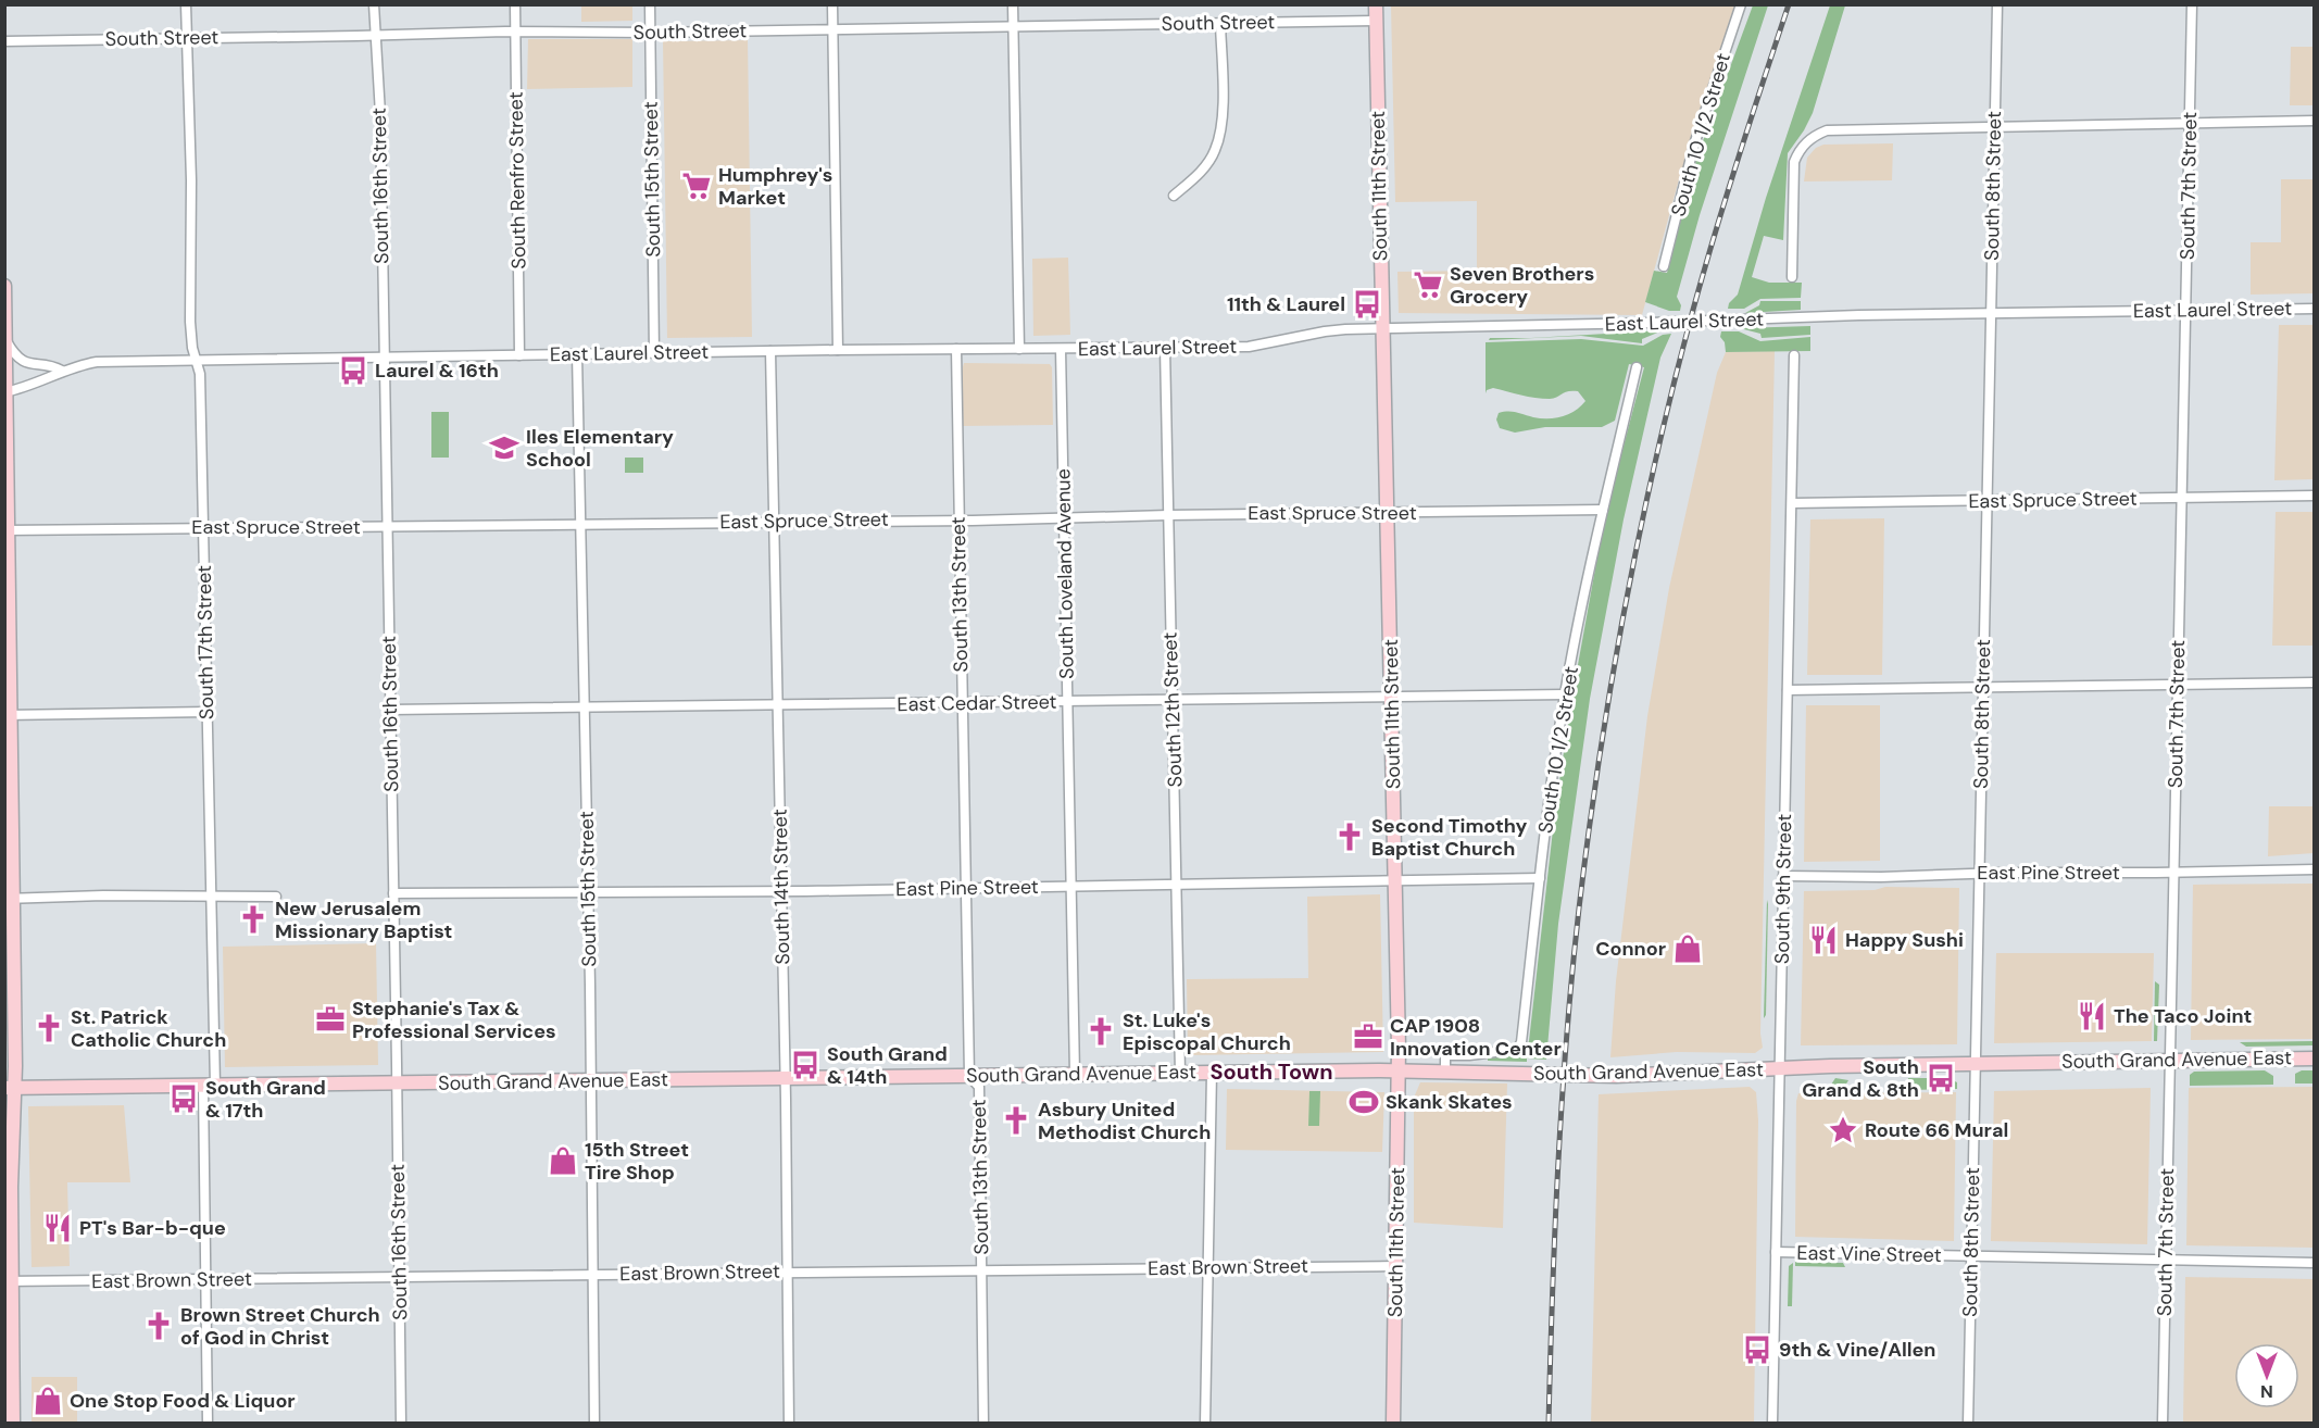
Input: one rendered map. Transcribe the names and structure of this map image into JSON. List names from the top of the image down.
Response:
{
  "streets": {
    "street": [
      "South Street",
      "South 10 1/2 Street",
      "South 15th Street",
      "South Renfro Street",
      "South 16th Street",
      "South 11th Street",
      "South 8th Street",
      "South 7th Street",
      "East Laurel Street",
      "East Spruce Street",
      "South Loveland Avenue",
      "South 13th Street",
      "South 17th Street",
      "East Cedar Street",
      "South 12th Street",
      "East Pine Street",
      "South 14th Street",
      "South 9th Street",
      "South Grand Avenue East",
      "East Vine Street",
      "East Brown Street"
    ]
  },
  "crossings": [
    ["South Street", "South 15th Street"],
    ["South Street", "South Renfro Street"],
    ["South Street", "South 16th Street"],
    ["South Street", "South 11th Street"],
    ["South Street", "South 17th Street"],
    ["South 10 1/2 Street", "East Spruce Street"],
    ["South 10 1/2 Street", "East Cedar Street"],
    ["South 10 1/2 Street", "East Pine Street"],
    ["South 10 1/2 Street", "South Grand Avenue East"],
    ["South 15th Street", "East Laurel Street"],
    ["South 15th Street", "East Spruce Street"],
    ["South 15th Street", "East Cedar Street"],
    ["South 15th Street", "East Pine Street"],
    ["South 15th Street", "South Grand Avenue East"],
    ["South 15th Street", "East Brown Street"],
    ["South Renfro Street", "East Laurel Street"],
    ["South 16th Street", "East Laurel Street"],
    ["South 16th Street", "East Spruce Street"],
    ["South 16th Street", "East Cedar Street"],
    ["South 16th Street", "East Pine Street"],
    ["South 16th Street", "South Grand Avenue East"],
    ["South 16th Street", "East Brown Street"],
    ["South 11th Street", "East Laurel Street"],
    ["South 11th Street", "East Spruce Street"],
    ["South 11th Street", "East Cedar Street"],
    ["South 11th Street", "East Pine Street"],
    ["South 11th Street", "South Grand Avenue East"],
    ["South 11th Street", "East Brown Street"],
    ["South 8th Street", "East Laurel Street"],
    ["South 8th Street", "East Spruce Street"],
    ["South 8th Street", "East Pine Street"],
    ["South 8th Street", "South Grand Avenue East"],
    ["South 8th Street", "East Vine Street"],
    ["South 7th Street", "East Laurel Street"],
    ["South 7th Street", "East Spruce Street"],
    ["South 7th Street", "East Pine Street"],
    ["South 7th Street", "South Grand Avenue East"],
    ["South 7th Street", "East Vine Street"],
    ["East Laurel Street", "South Loveland Avenue"],
    ["East Laurel Street", "South 13th Street"],
    ["East Laurel Street", "South 17th Street"],
    ["East Laurel Street", "South 12th Street"],
    ["East Laurel Street", "South 14th Street"],
    ["East Spruce Street", "South Loveland Avenue"],
    ["East Spruce Street", "South 13th Street"],
    ["East Spruce Street", "South 17th Street"],
    ["East Spruce Street", "South 12th Street"],
    ["East Spruce Street", "South 14th Street"],
    ["East Spruce Street", "South 9th Street"],
    ["South Loveland Avenue", "East Cedar Street"],
    ["South Loveland Avenue", "East Pine Street"],
    ["South Loveland Avenue", "South Grand Avenue East"],
    ["South 13th Street", "East Cedar Street"],
    ["South 13th Street", "East Pine Street"],
    ["South 13th Street", "South Grand Avenue East"],
    ["South 13th Street", "East Brown Street"],
    ["South 17th Street", "South Grand Avenue East"],
    ["South 17th Street", "East Brown Street"],
    ["East Cedar Street", "South 12th Street"],
    ["East Cedar Street", "South 14th Street"],
    ["South 12th Street", "East Pine Street"],
    ["South 12th Street", "South Grand Avenue East"],
    ["East Pine Street", "South 14th Street"],
    ["East Pine Street", "South 9th Street"],
    ["South 14th Street", "South Grand Avenue East"],
    ["South 14th Street", "East Brown Street"],
    ["South 9th Street", "South Grand Avenue East"],
    ["South 9th Street", "East Vine Street"]
  ],
  "districts": ["South Town"],
  "places": {
    "supermarket": ["Humphrey's Market", "Seven Brothers Grocery"],
    "bus stop": [
      "11th & Laurel",
      "Laurel & 16th",
      "South Grand & 14th",
      "South Grand & 8th",
      "South Grand & 17th",
      "9th & Vine/Allen"
    ],
    "school or university": ["Iles Elementary School"],
    "church": [
      "Second Timothy Baptist Church",
      "New Jerusalem Missionary Baptist",
      "St. Patrick Catholic Church",
      "St. Luke's Episcopal Church",
      "Asbury United Methodist Church",
      "Brown Street Church of God in Christ"
    ],
    "restaurant": ["Happy Sushi", "The Taco Joint", "PT's Bar-b-que"],
    "shop": ["Connor", "15th Street Tire Shop", "One Stop Food & Liquor"],
    "office": ["Stephanie's Tax & Professional Services", "CAP 1908 Innovation Center"],
    "sports": ["Skank Skates"],
    "place": ["Route 66 Mural"]
  },
  "north": "bottom"
}
